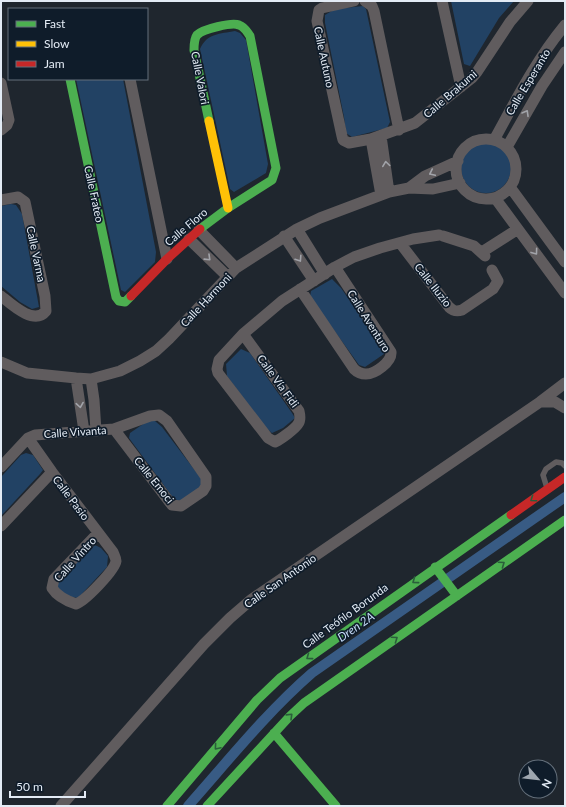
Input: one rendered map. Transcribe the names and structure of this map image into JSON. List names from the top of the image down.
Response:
{
  "streets": {
    "main road": [
      "Calle Valori",
      "Calle Frateo",
      "Calle Floro",
      "Calle Teófilo Borunda"
    ],
    "street": [
      "Calle Autuno",
      "Calle Esperanto",
      "Calle Brakumi",
      "Calle Varma",
      "Calle Iluzio",
      "Calle Harmoni",
      "Calle Aventuro",
      "Calle Vía Fidi",
      "Calle Vivanta",
      "Calle Emoci",
      "Calle Pasio",
      "Calle Vintro",
      "Calle San Antonio"
    ]
  },
  "crossings": [
    ["Calle Autuno", "Calle Brakumi"],
    ["Calle Valori", "Calle Floro"],
    ["Calle Esperanto", "Calle Harmoni"],
    ["Calle Frateo", "Calle Floro"],
    ["Calle Vivanta", "Calle Emoci"],
    ["Calle Vivanta", "Calle Pasio"],
    ["Calle Pasio", "Calle Vintro"]
  ],
  "water": ["Dren 2A"],
  "legend": ["Fast", "Slow", "Jam"],
  "scale_bar": "50 m",
  "north": "bottom right"
}
